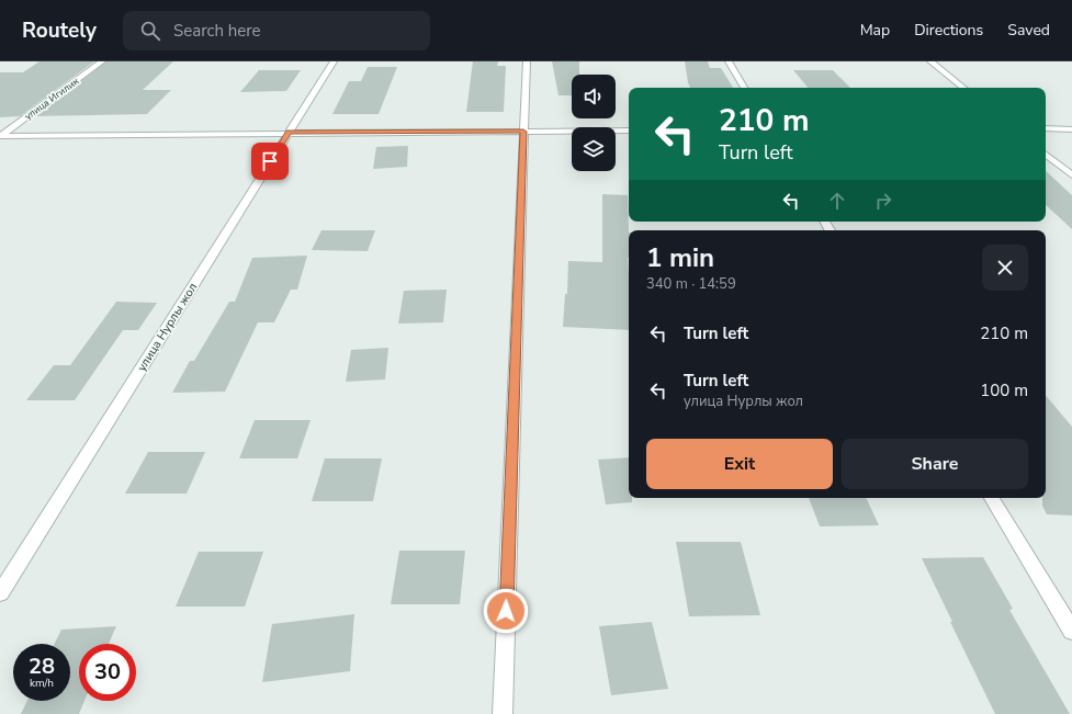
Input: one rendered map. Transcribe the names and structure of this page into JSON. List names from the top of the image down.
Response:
{
  "streets": {
    "street": ["улица Игилик", "улица Нурлы жол"]
  },
  "page": {
    "header": "Routely",
    "search": "Search here",
    "nav": ["Map", "Directions", "Saved"],
    "turn": ["210 m", "Turn left"],
    "heading": ["1 min", "340 m · 14:59"],
    "list": [
      {
        "name": "Turn left",
        "value": "210 m"
      },
      {
        "name": "Turn left",
        "note": "улица Нурлы жол",
        "value": "100 m"
      }
    ],
    "buttons": ["Exit", "Share"],
    "speed": "28 km/h",
    "limit": "30"
  }
}
